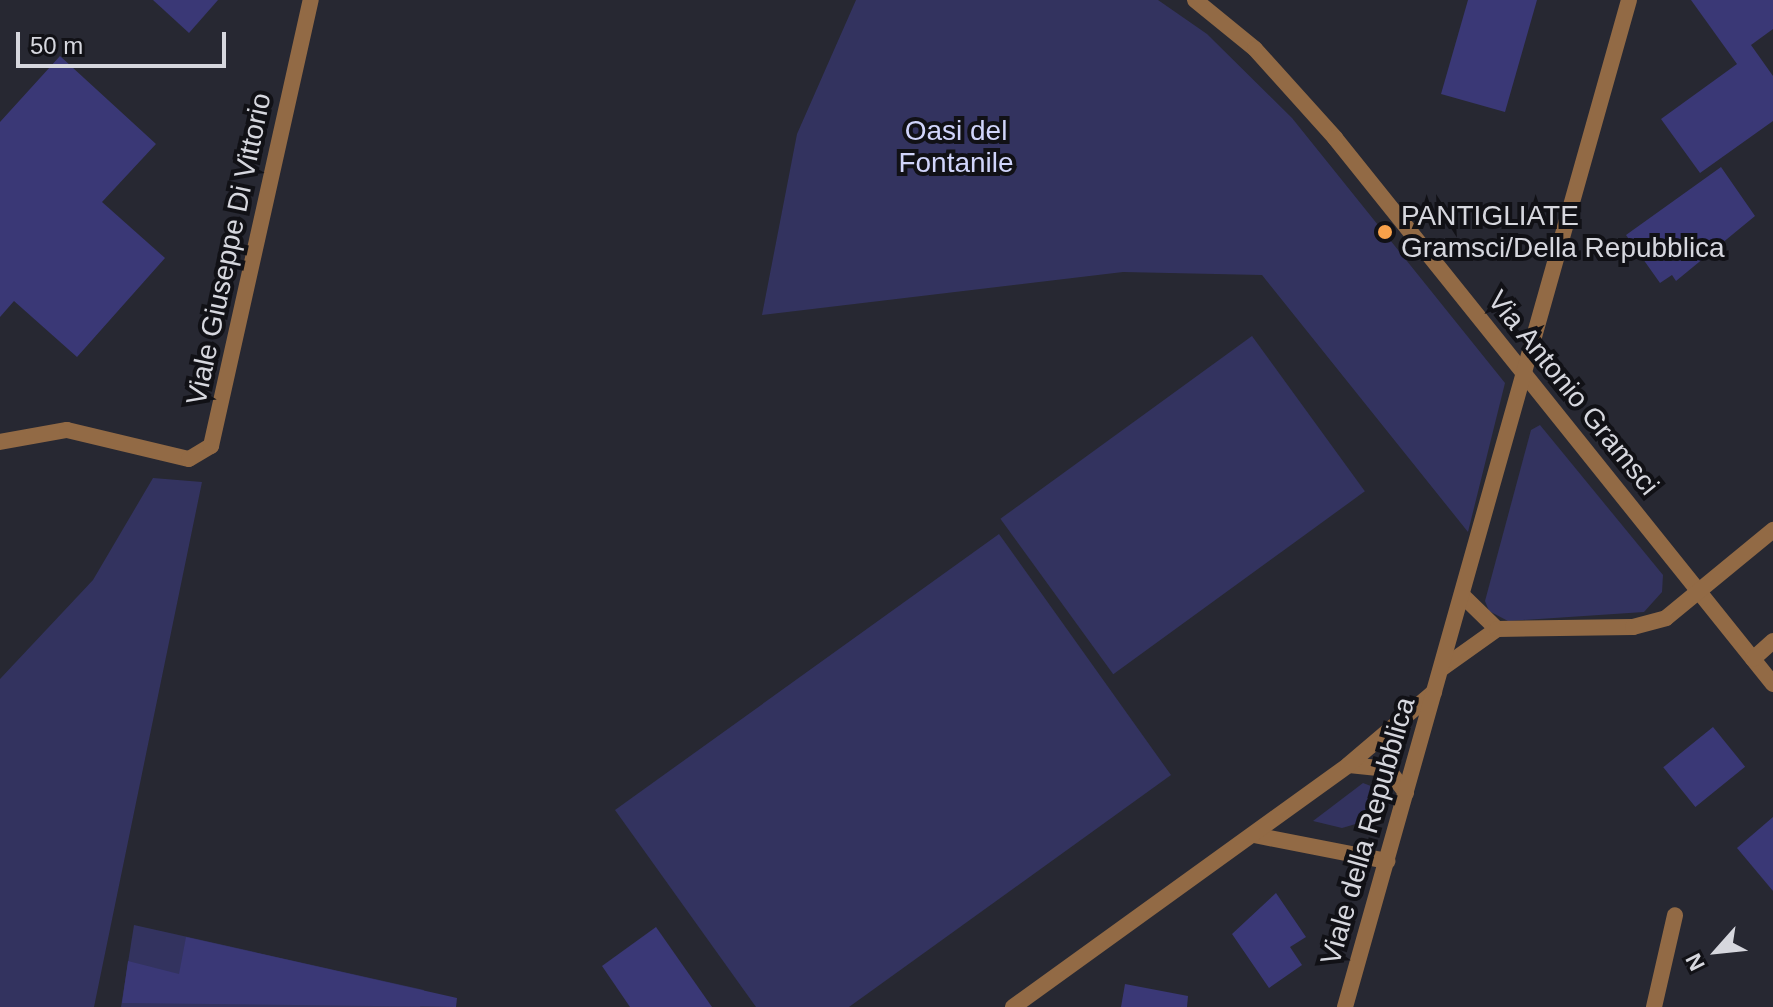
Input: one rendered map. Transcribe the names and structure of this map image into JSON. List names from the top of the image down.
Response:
{
  "streets": {
    "street": ["Viale Giuseppe Di Vittorio", "Via Antonio Gramsci", "Viale della Repubblica"]
  },
  "crossings": [
    ["Via Antonio Gramsci", "Viale della Repubblica"]
  ],
  "parks": ["Oasi del Fontanile"],
  "places": ["PANTIGLIATE Gramsci/Della Repubblica"],
  "scale_bar": "50 m",
  "north": "bottom left"
}
